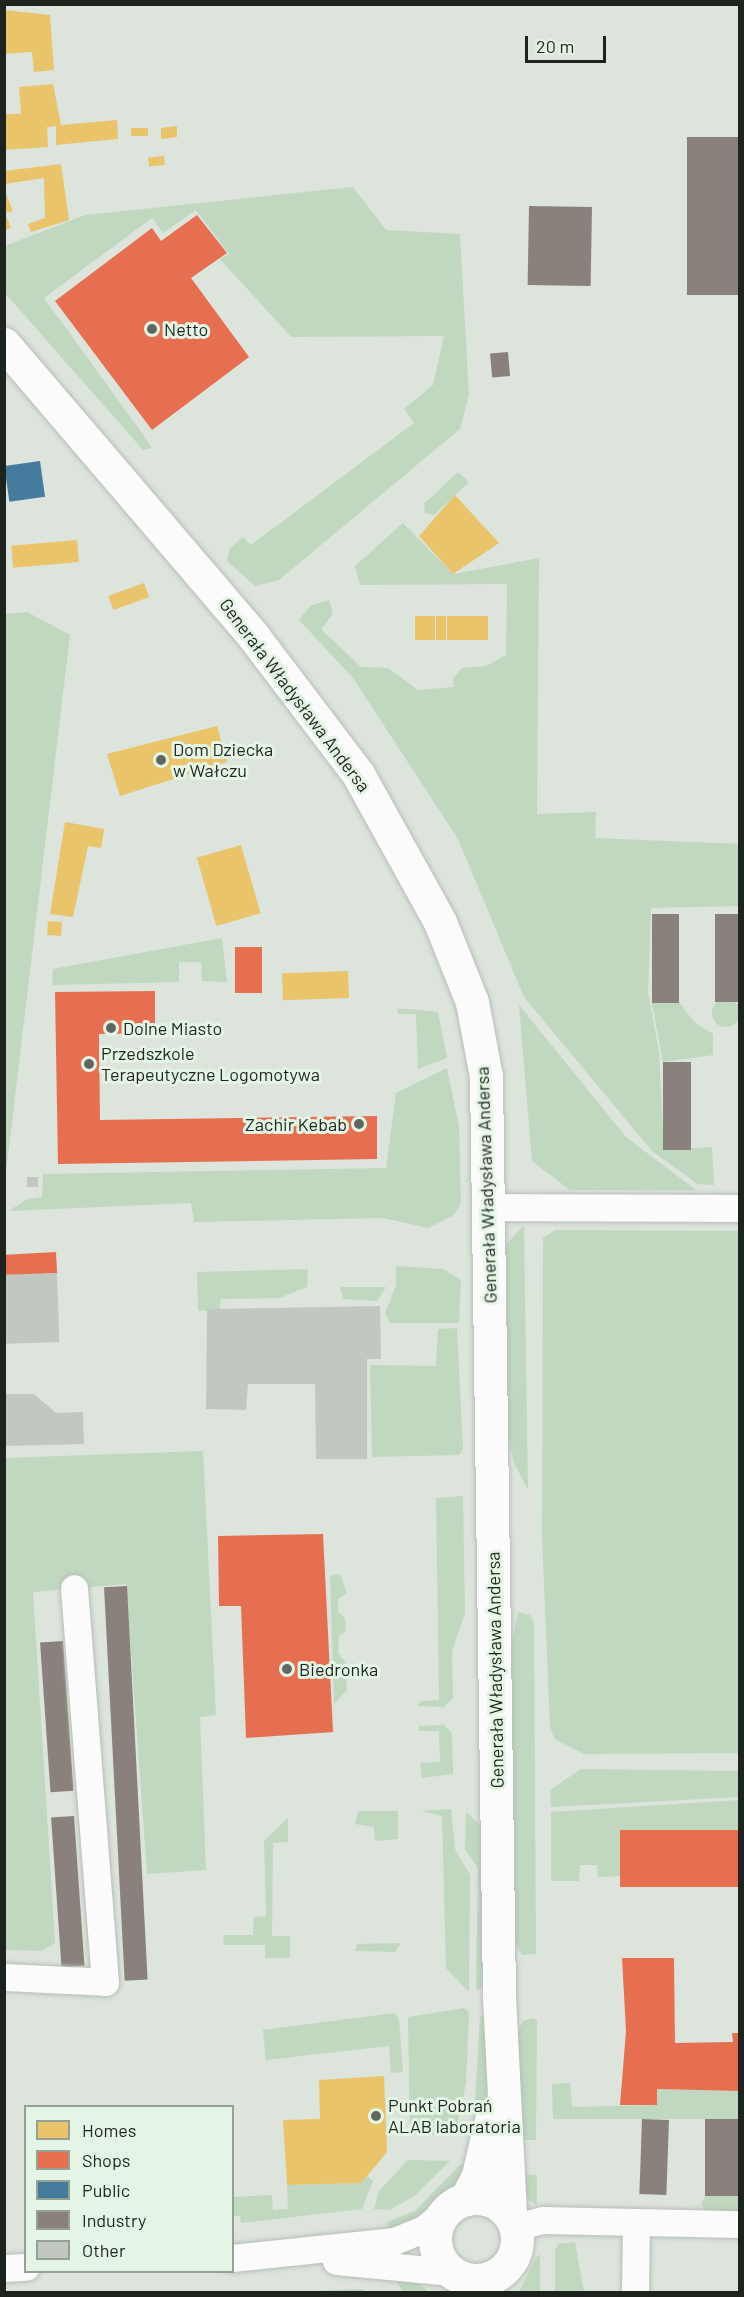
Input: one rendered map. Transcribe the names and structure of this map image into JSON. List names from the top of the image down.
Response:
{
  "streets": {
    "main road": ["Generała Władysława Andersa"]
  },
  "places": [
    "Netto",
    "Dom Dziecka w Wałczu",
    "Dolne Miasto",
    "Przedszkole Terapeutyczne Logomotywa",
    "Zachir Kebab",
    "Biedronka",
    "Punkt Pobrań ALAB laboratoria"
  ],
  "legend": [
    "Homes",
    "Shops",
    "Public",
    "Industry",
    "Other"
  ],
  "scale_bar": "20 m"
}
